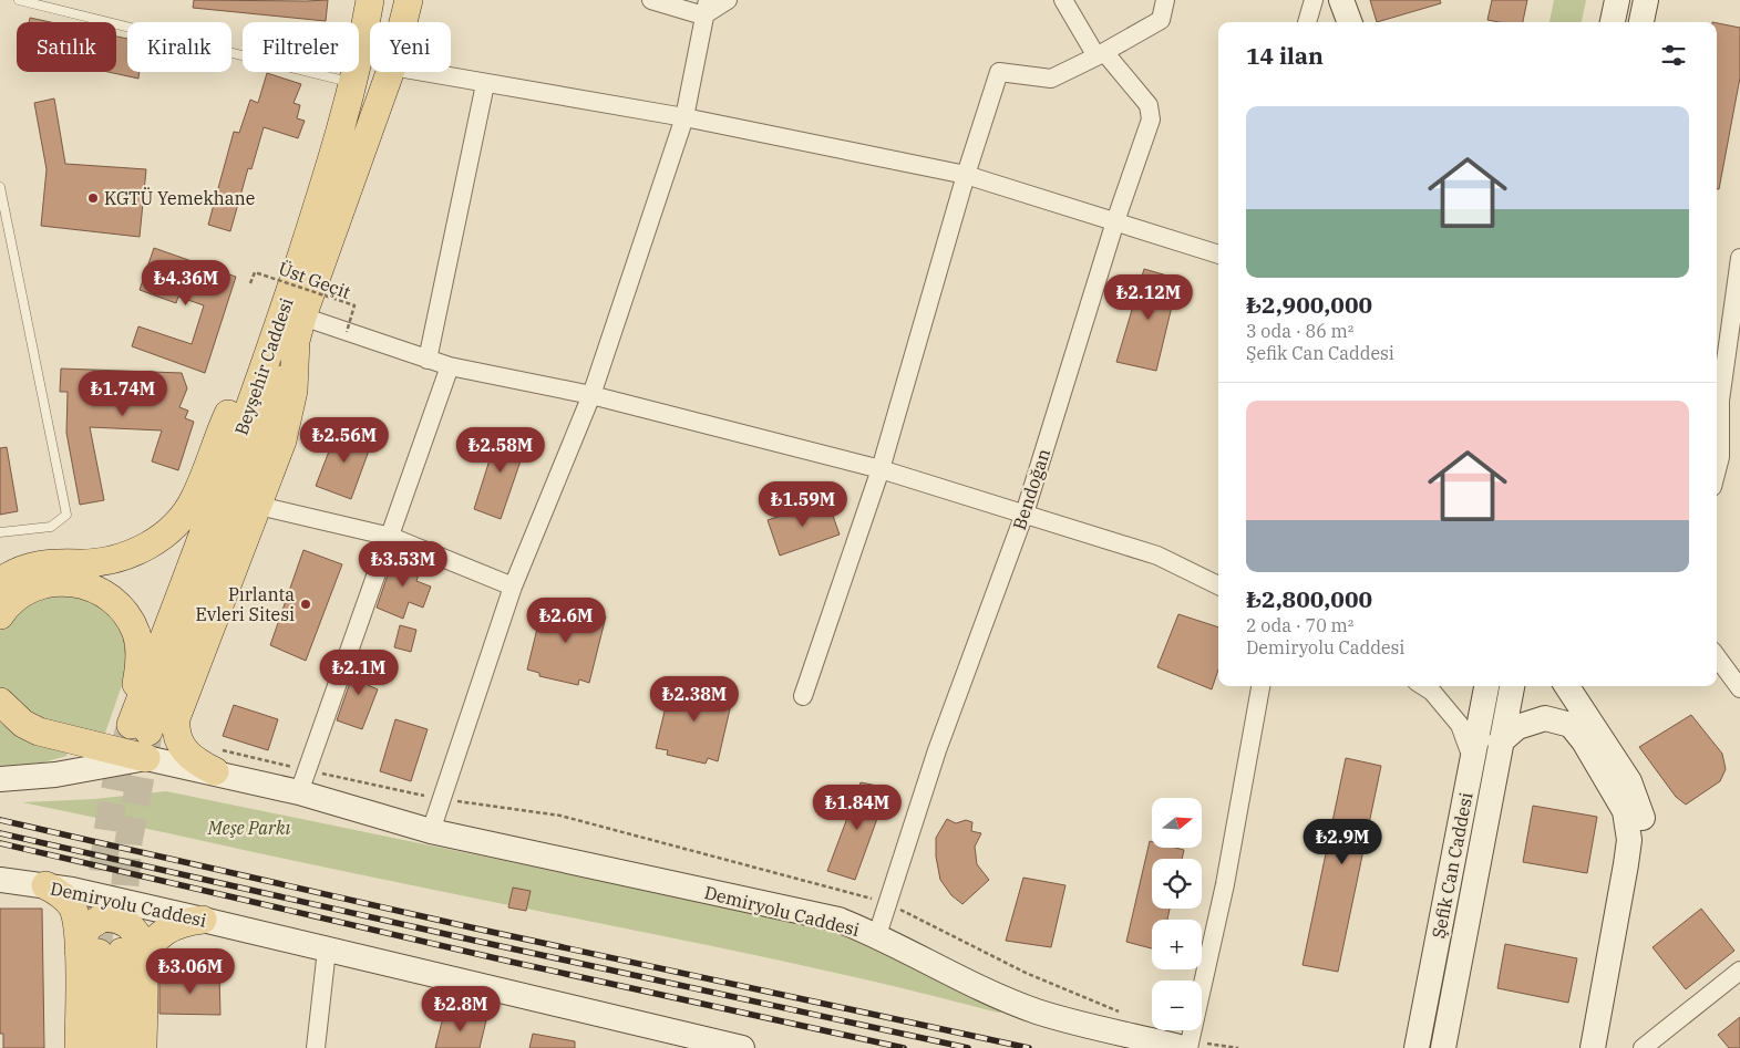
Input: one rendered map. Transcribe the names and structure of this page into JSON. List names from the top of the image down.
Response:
{
  "streets": {
    "main road": ["Beyşehir Caddesi", "Şefik Can Caddesi", "Demiryolu Caddesi"],
    "street": ["Bendoğan"],
    "path": ["Üst Geçit"]
  },
  "crossings": [
    ["Beyşehir Caddesi", "Demiryolu Caddesi"],
    ["Bendoğan", "Demiryolu Caddesi"]
  ],
  "parks": ["Meşe Parkı"],
  "places": ["KGTÜ Yemekhane", "Pırlanta Evleri Sitesi"],
  "north": "right",
  "page": {
    "chip": [
      "Satılık",
      "Kiralık",
      "Filtreler",
      "Yeni"
    ],
    "heading": "14 ilan",
    "list": [
      {
        "name": "₺2,900,000",
        "note": "3 oda · 86 m² · Şefik Can Caddesi"
      },
      {
        "name": "₺2,800,000",
        "note": "2 oda · 70 m² · Demiryolu Caddesi"
      }
    ],
    "price": [
      "₺4.36M",
      "₺2.12M",
      "₺1.74M",
      "₺2.56M",
      "₺2.58M",
      "₺1.59M",
      "₺3.53M",
      "₺2.6M",
      "₺2.1M",
      "₺2.38M",
      "₺1.84M",
      "₺2.9M",
      "₺3.06M",
      "₺2.8M"
    ],
    "map_buttons": ["+", "−"]
  }
}
